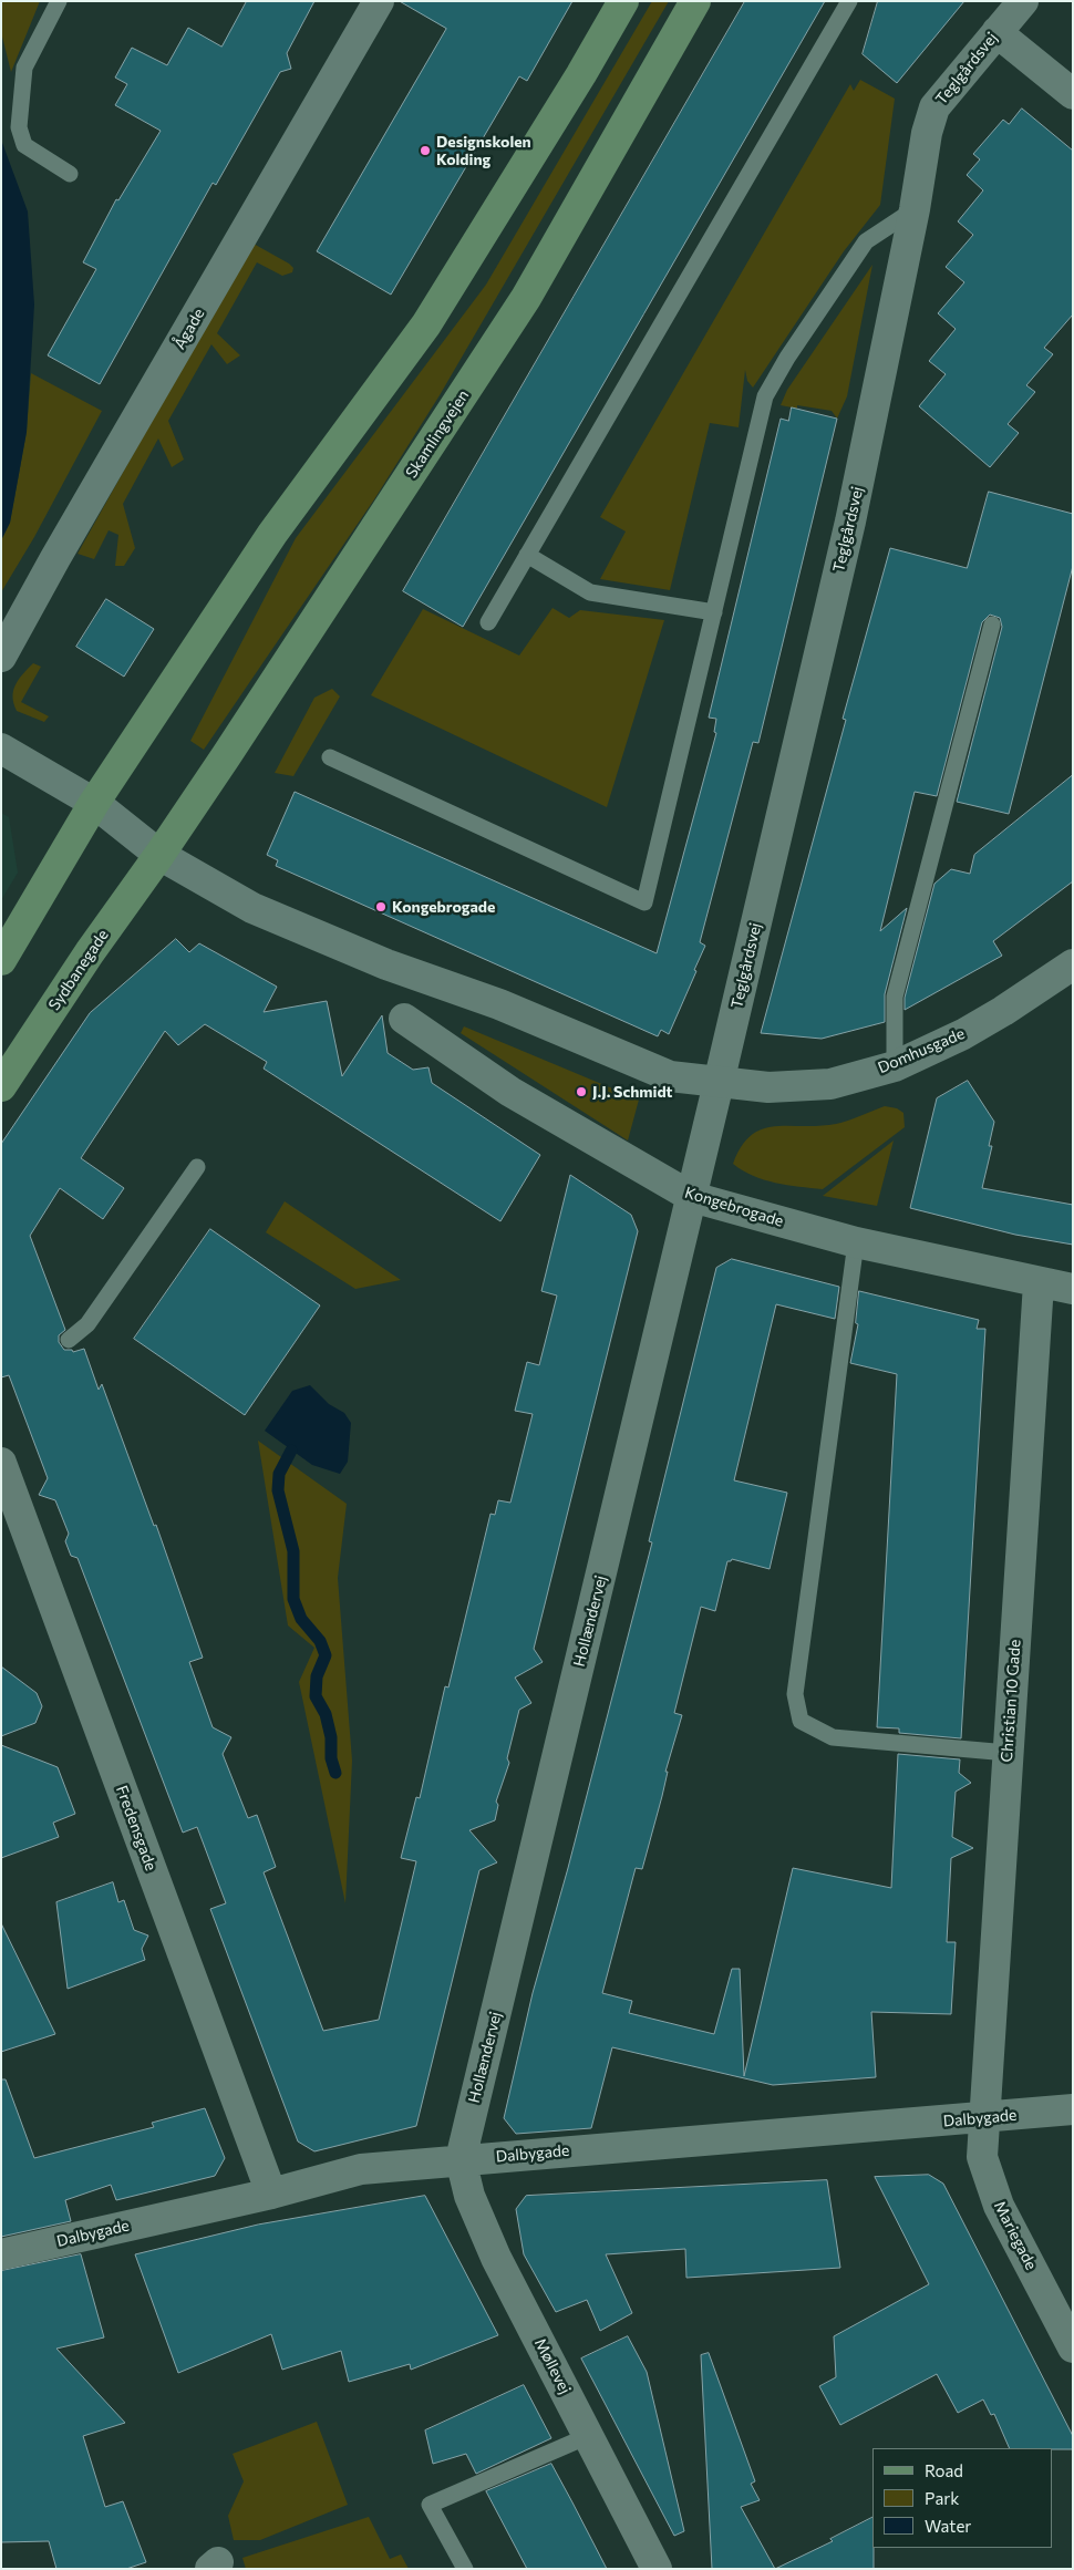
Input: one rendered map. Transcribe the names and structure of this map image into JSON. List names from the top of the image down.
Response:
{
  "streets": {
    "main road": ["Skamlingvejen", "Sydbanegade"],
    "street": [
      "Teglgårdsvej",
      "Ågade",
      "Domhusgade",
      "Kongebrogade",
      "Hollændervej",
      "Christian 10 Gade",
      "Fredensgade",
      "Dalbygade",
      "Mariegade",
      "Møllevej"
    ]
  },
  "crossings": [
    ["Teglgårdsvej", "Domhusgade"],
    ["Teglgårdsvej", "Hollændervej"],
    ["Skamlingvejen", "Sydbanegade"],
    ["Domhusgade", "Hollændervej"],
    ["Kongebrogade", "Hollændervej"],
    ["Kongebrogade", "Christian 10 Gade"],
    ["Hollændervej", "Dalbygade"],
    ["Hollændervej", "Møllevej"],
    ["Christian 10 Gade", "Dalbygade"],
    ["Christian 10 Gade", "Mariegade"],
    ["Fredensgade", "Dalbygade"],
    ["Dalbygade", "Mariegade"],
    ["Dalbygade", "Møllevej"]
  ],
  "places": ["Designskolen Kolding", "Kongebrogade", "J.J. Schmidt"],
  "legend": ["Road", "Park", "Water"]
}
